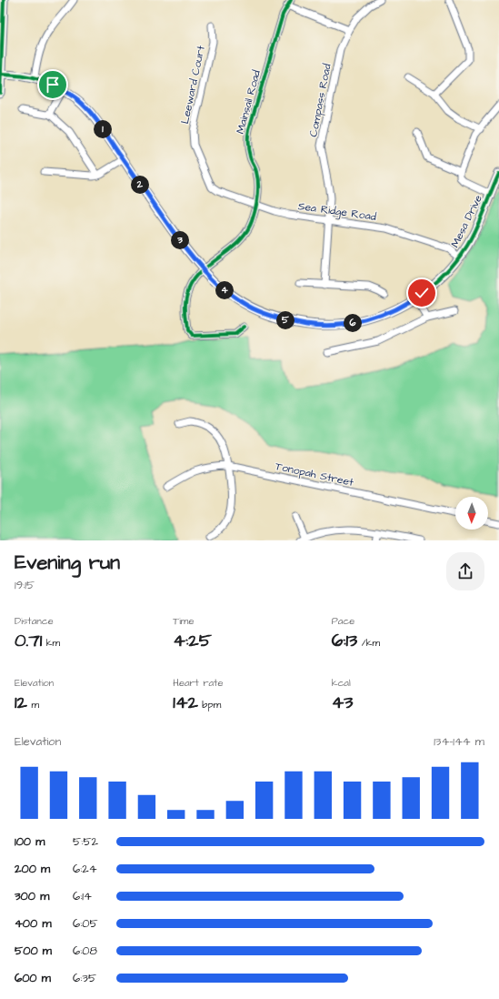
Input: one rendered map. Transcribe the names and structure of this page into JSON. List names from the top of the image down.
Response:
{
  "streets": {
    "main road": ["Mesa Drive"],
    "street": [
      "Leeward Court",
      "Compass Road",
      "Mainsail Road",
      "Sea Ridge Road",
      "Tonopah Street"
    ]
  },
  "crossings": [
    ["Leeward Court", "Sea Ridge Road"],
    ["Compass Road", "Sea Ridge Road"],
    ["Mainsail Road", "Sea Ridge Road"],
    ["Mainsail Road", "Mesa Drive"],
    ["Sea Ridge Road", "Mesa Drive"]
  ],
  "north": "bottom",
  "page": {
    "pins": [
      "1",
      "2",
      "3",
      "4",
      "5",
      "6"
    ],
    "heading": ["Evening run", "19:15"],
    "stats": [
      ["Distance", "0.71 km"],
      ["Time", "4:25"],
      ["Pace", "6:13 /km"],
      ["Elevation", "12 m"],
      ["Heart rate", "142 bpm"],
      ["kcal", "43"]
    ],
    "chart": ["Elevation", "134–144 m"],
    "list": [
      {
        "name": "100 m",
        "note": "5:52"
      },
      {
        "name": "200 m",
        "note": "6:24"
      },
      {
        "name": "300 m",
        "note": "6:14"
      },
      {
        "name": "400 m",
        "note": "6:05"
      },
      {
        "name": "500 m",
        "note": "6:08"
      },
      {
        "name": "600 m",
        "note": "6:35"
      }
    ]
  }
}
